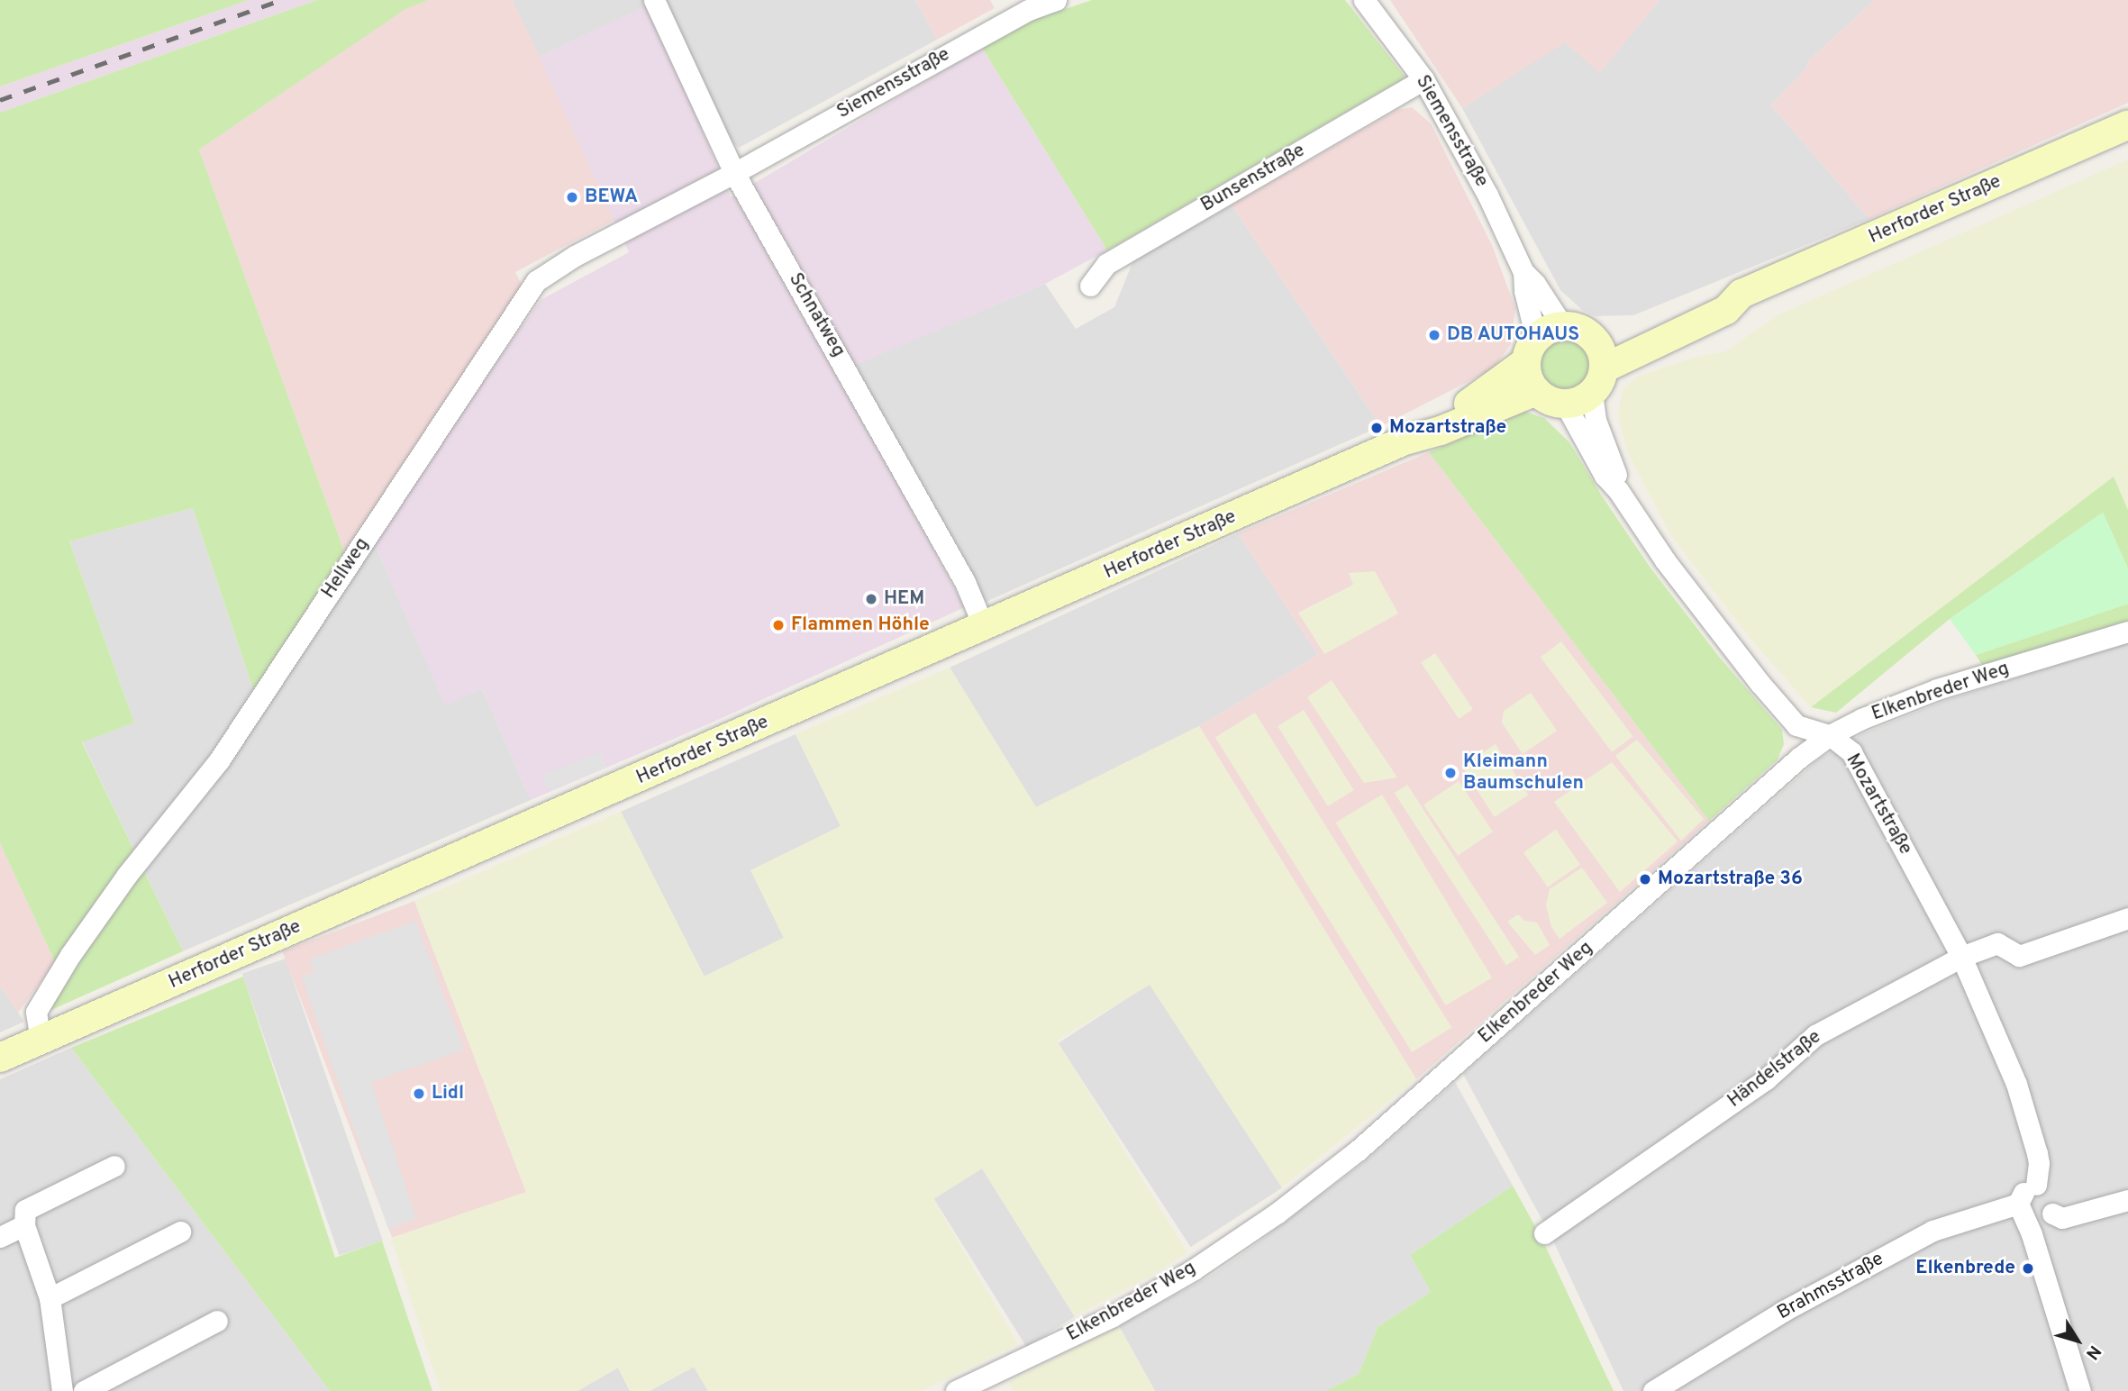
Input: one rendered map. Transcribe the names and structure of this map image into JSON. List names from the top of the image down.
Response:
{
  "streets": {
    "main road": ["Herforder Straße"],
    "street": [
      "Siemensstraße",
      "Bunsenstraße",
      "Schnatweg",
      "Hellweg",
      "Elkenbreder Weg",
      "Mozartstraße",
      "Händelstraße",
      "Brahmsstraße"
    ]
  },
  "crossings": [
    ["Siemensstraße", "Bunsenstraße"],
    ["Siemensstraße", "Herforder Straße"],
    ["Siemensstraße", "Schnatweg"],
    ["Siemensstraße", "Hellweg"],
    ["Siemensstraße", "Mozartstraße"],
    ["Herforder Straße", "Schnatweg"],
    ["Herforder Straße", "Hellweg"],
    ["Herforder Straße", "Mozartstraße"],
    ["Schnatweg", "Hellweg"],
    ["Elkenbreder Weg", "Mozartstraße"],
    ["Mozartstraße", "Händelstraße"]
  ],
  "places": [
    "BEWA",
    "DB AUTOHAUS",
    "Mozartstraße",
    "HEM",
    "Flammen Höhle",
    "Kleimann Baumschulen",
    "Mozartstraße 36",
    "Lidl",
    "Elkenbrede"
  ],
  "north": "bottom right"
}
